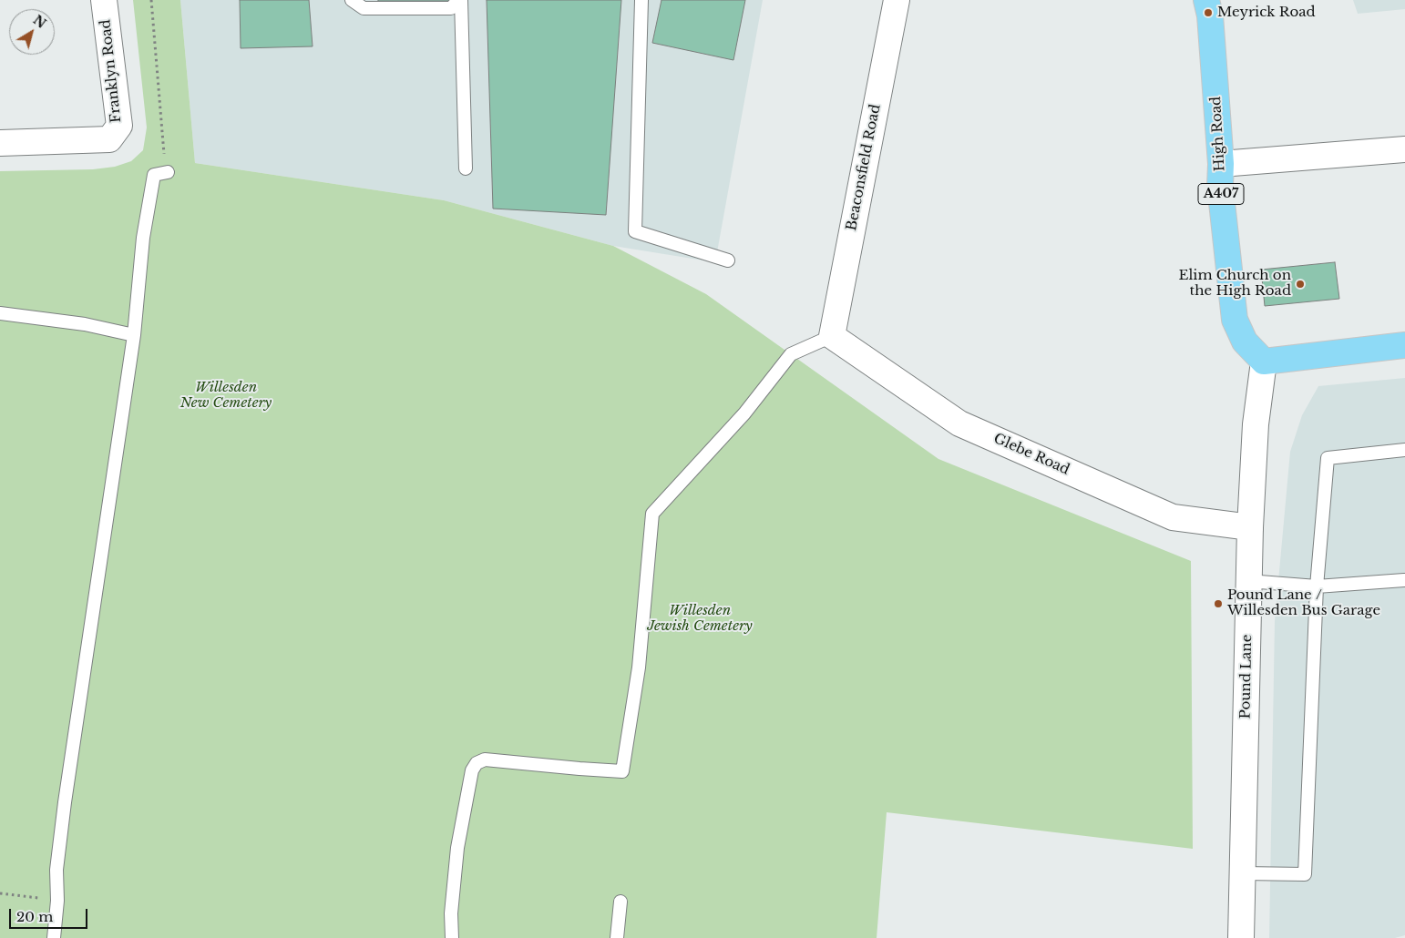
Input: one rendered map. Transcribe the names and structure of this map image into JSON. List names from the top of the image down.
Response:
{
  "streets": {
    "main road": ["High Road", "A407"],
    "street": [
      "Franklyn Road",
      "Beaconsfield Road",
      "Glebe Road",
      "Pound Lane"
    ]
  },
  "crossings": [
    ["High Road", "Pound Lane"],
    ["Beaconsfield Road", "Glebe Road"],
    ["Glebe Road", "Pound Lane"]
  ],
  "parks": ["Willesden New Cemetery", "Willesden Jewish Cemetery"],
  "places": ["Meyrick Road", "Elim Church on the High Road", "Pound Lane / Willesden Bus Garage"],
  "scale_bar": "20 m",
  "north": "top right"
}
